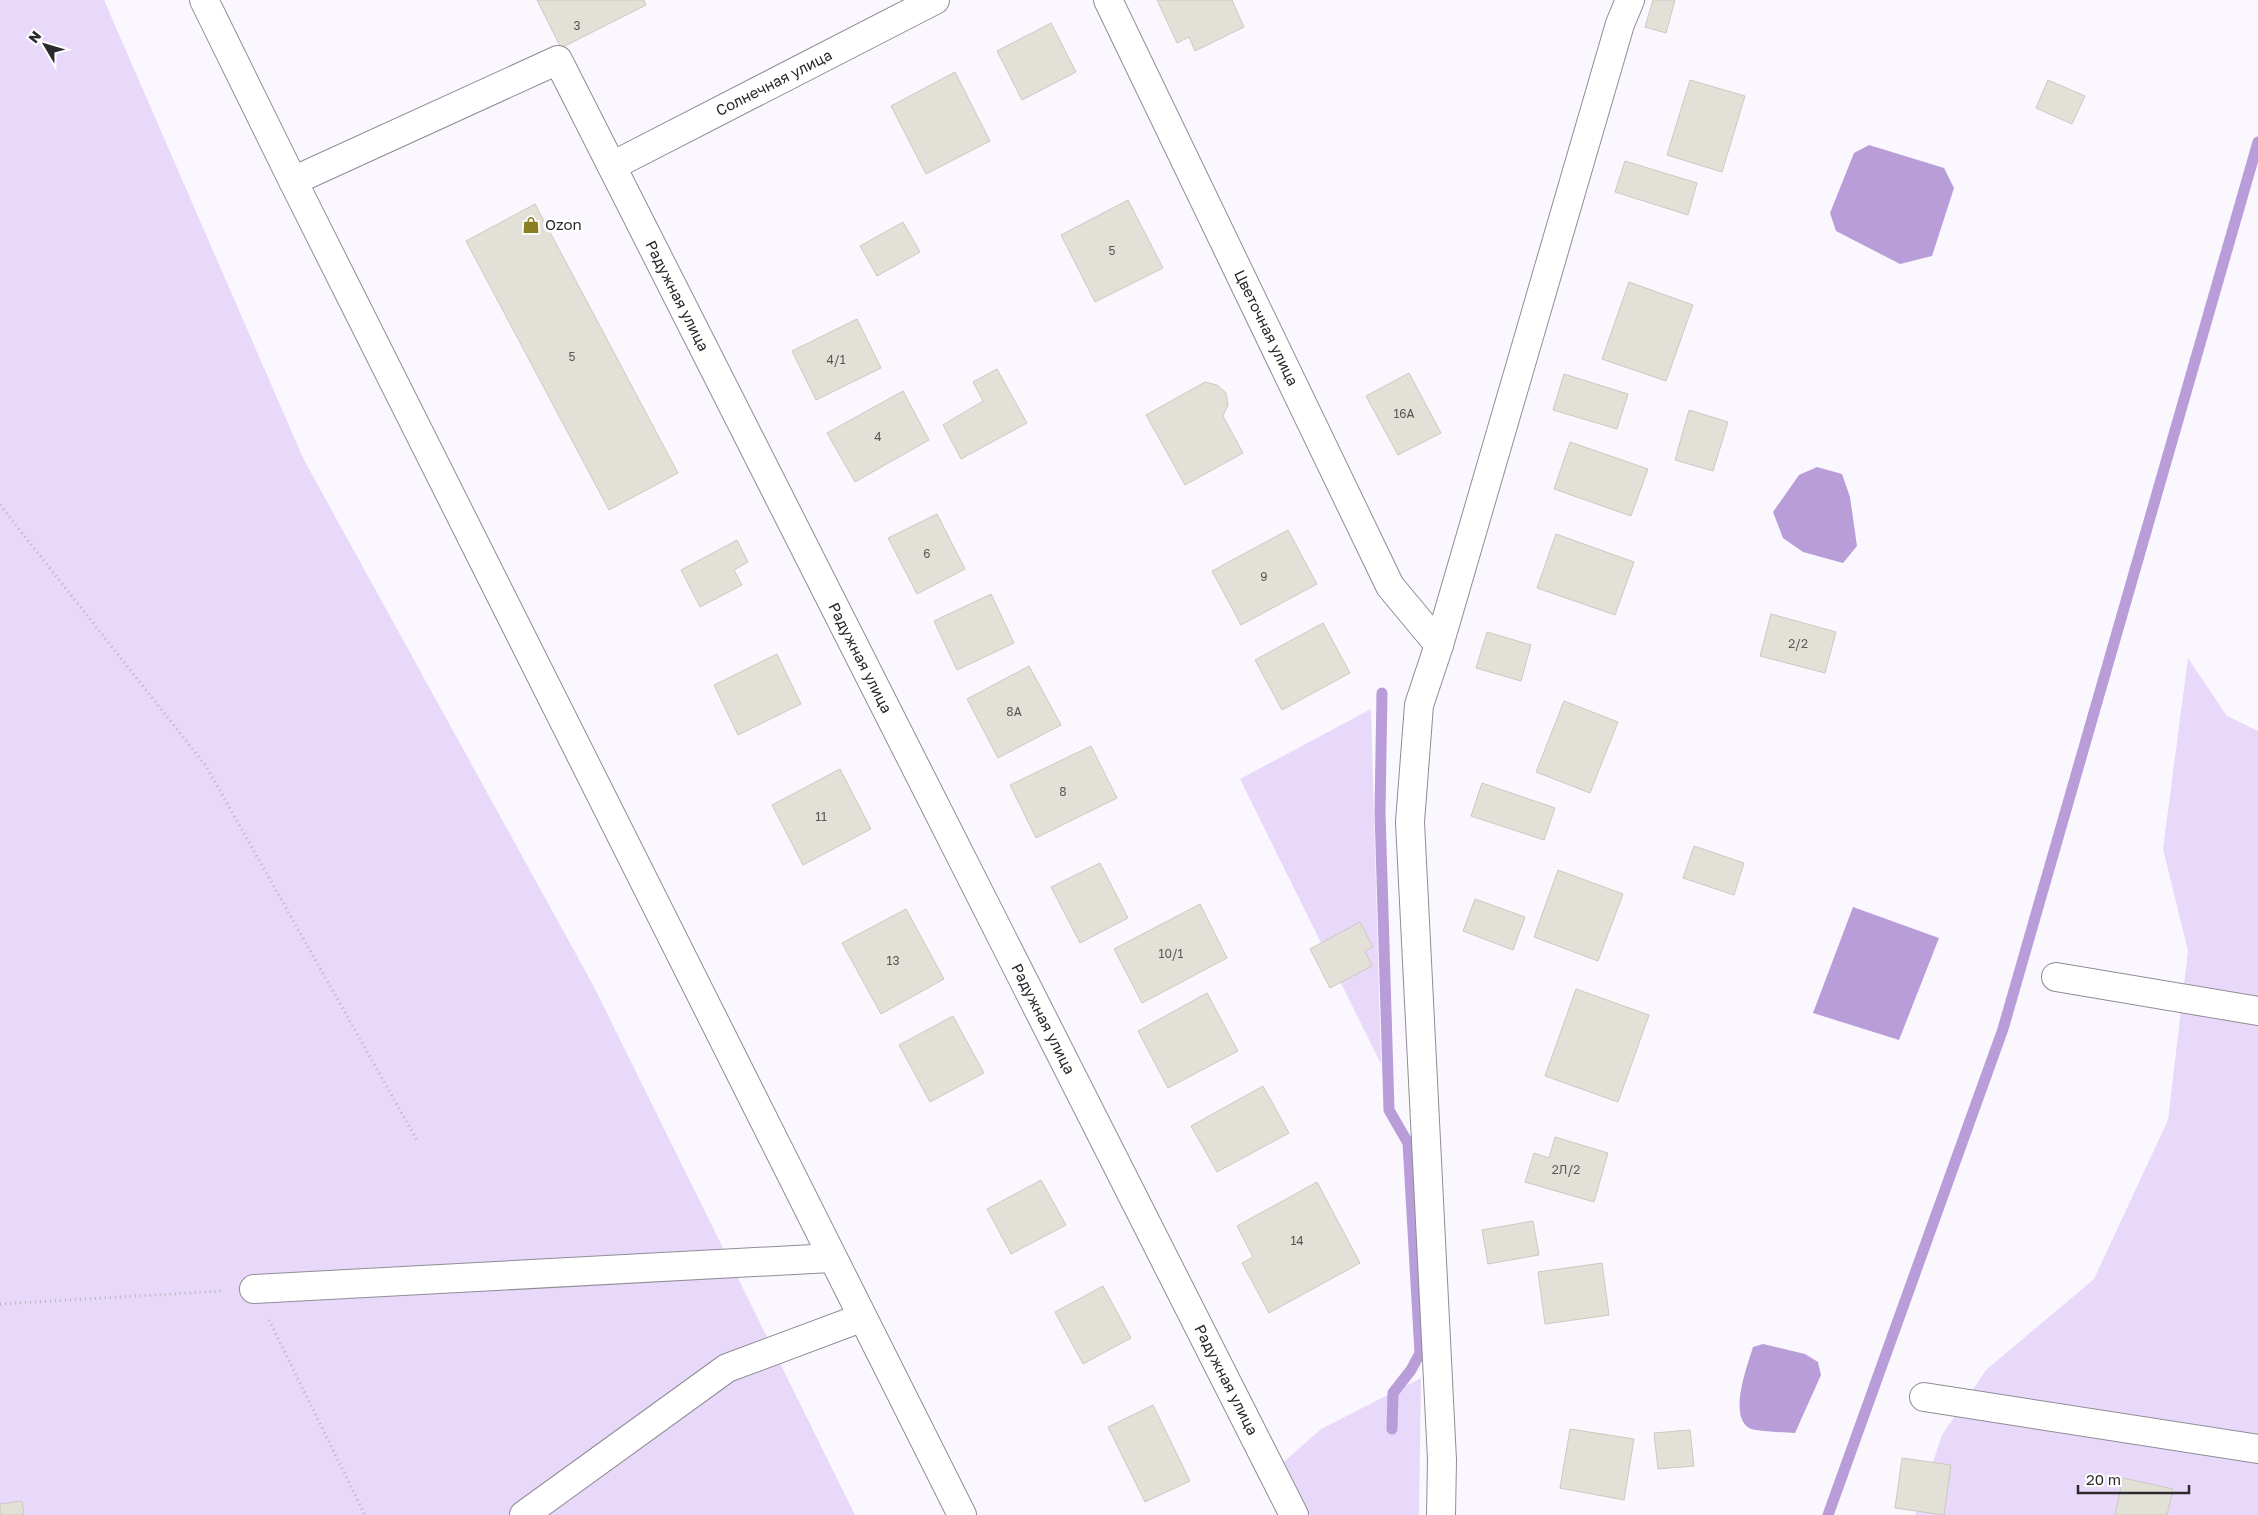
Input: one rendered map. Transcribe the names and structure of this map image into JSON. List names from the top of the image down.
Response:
{
  "streets": {
    "street": ["Солнечная улица", "Радужная улица", "Цветочная улица"]
  },
  "crossings": [
    ["Солнечная улица", "Радужная улица"]
  ],
  "places": {
    "shop": ["Ozon"]
  },
  "house_numbers": [
    "3",
    "5",
    "5",
    "4/1",
    "16А",
    "4",
    "6",
    "9",
    "2/2",
    "8А",
    "8",
    "11",
    "10/1",
    "13",
    "2Л/2",
    "14"
  ],
  "scale_bar": "20 m",
  "north": "top left"
}
